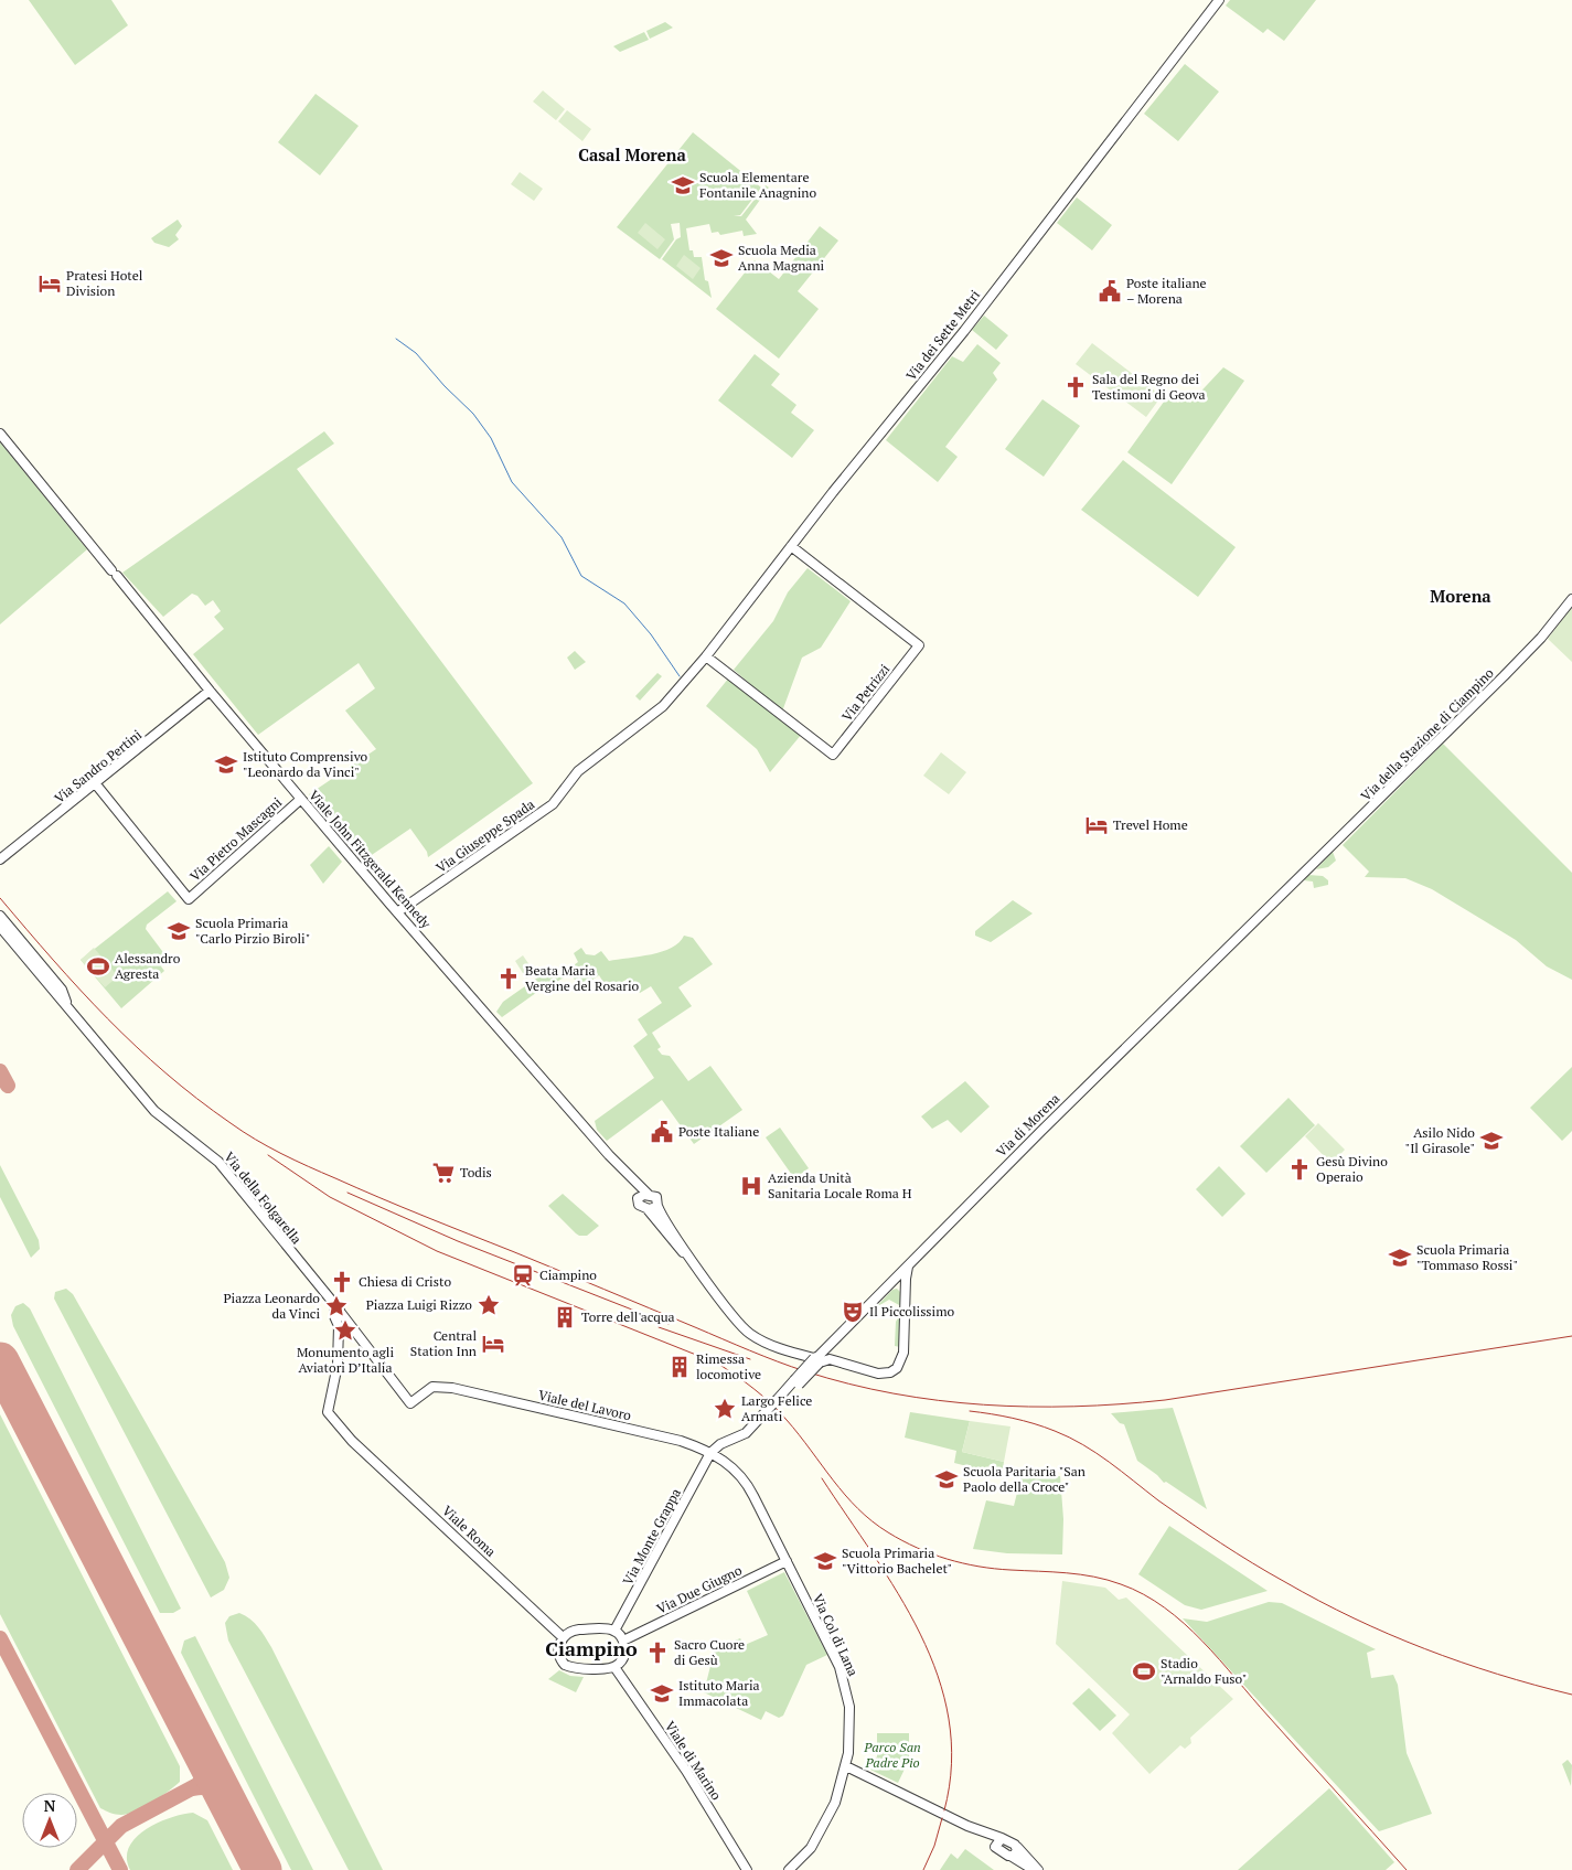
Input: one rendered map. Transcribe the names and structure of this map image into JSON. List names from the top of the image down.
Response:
{
  "streets": {
    "street": [
      "Via dei Sette Metri",
      "Via Petrizzi",
      "Via della Stazione di Ciampino",
      "Via Sandro Pertini",
      "Via Giuseppe Spada",
      "Via Pietro Mascagni",
      "Viale John Fitzgerald Kennedy",
      "Via di Morena",
      "Via della Folgarella",
      "Viale del Lavoro",
      "Viale Roma",
      "Via Monte Grappa",
      "Via Due Giugno",
      "Via Col di Lana",
      "Viale di Marino"
    ]
  },
  "crossings": [
    ["Via dei Sette Metri", "Via Petrizzi"],
    ["Via dei Sette Metri", "Via Giuseppe Spada"],
    ["Via della Stazione di Ciampino", "Via di Morena"],
    ["Via Sandro Pertini", "Via Pietro Mascagni"],
    ["Via Sandro Pertini", "Viale John Fitzgerald Kennedy"],
    ["Via Giuseppe Spada", "Viale John Fitzgerald Kennedy"],
    ["Via Pietro Mascagni", "Viale John Fitzgerald Kennedy"],
    ["Via di Morena", "Viale del Lavoro"],
    ["Via di Morena", "Via Monte Grappa"],
    ["Via della Folgarella", "Viale del Lavoro"],
    ["Via della Folgarella", "Viale Roma"],
    ["Viale del Lavoro", "Viale Roma"],
    ["Viale del Lavoro", "Via Monte Grappa"],
    ["Viale del Lavoro", "Via Due Giugno"],
    ["Viale del Lavoro", "Via Col di Lana"],
    ["Viale Roma", "Via Monte Grappa"],
    ["Viale Roma", "Via Due Giugno"],
    ["Viale Roma", "Viale di Marino"],
    ["Via Monte Grappa", "Via Due Giugno"],
    ["Via Monte Grappa", "Viale di Marino"],
    ["Via Due Giugno", "Via Col di Lana"],
    ["Via Due Giugno", "Viale di Marino"]
  ],
  "districts": ["Casal Morena", "Morena", "Ciampino"],
  "parks": ["Parco San Padre Pio"],
  "places": {
    "school or university": [
      "Scuola Elementare Fontanile Anagnino",
      "Scuola Media Anna Magnani",
      "Istituto Comprensivo \"Leonardo da Vinci\"",
      "Scuola Primaria \"Carlo Pirzio Biroli\"",
      "Asilo Nido \"Il Girasole\"",
      "Scuola Primaria \"Tommaso Rossi\"",
      "Scuola Paritaria \"San Paolo della Croce\"",
      "Scuola Primaria \"Vittorio Bachelet\"",
      "Istituto Maria Immacolata"
    ],
    "hotel": ["Pratesi Hotel Division", "Trevel Home", "Central Station Inn"],
    "public building": ["Poste italiane – Morena", "Poste Italiane"],
    "church": [
      "Sala del Regno dei Testimoni di Geova",
      "Beata Maria Vergine del Rosario",
      "Gesù Divino Operaio",
      "Chiesa di Cristo",
      "Sacro Cuore di Gesù"
    ],
    "sports": ["Alessandro Agresta", "Stadio \"Arnaldo Fuso\""],
    "supermarket": ["Todis"],
    "hospital": ["Azienda Unità Sanitaria Locale Roma H"],
    "station": ["Ciampino"],
    "place": [
      "Piazza Luigi Rizzo",
      "Piazza Leonardo da Vinci",
      "Monumento agli Aviatori D’Italia",
      "Largo Felice Armati"
    ],
    "theatre": ["Il Piccolissimo"],
    "building": ["Torre dell'acqua", "Rimessa locomotive"]
  },
  "north": "top"
}
